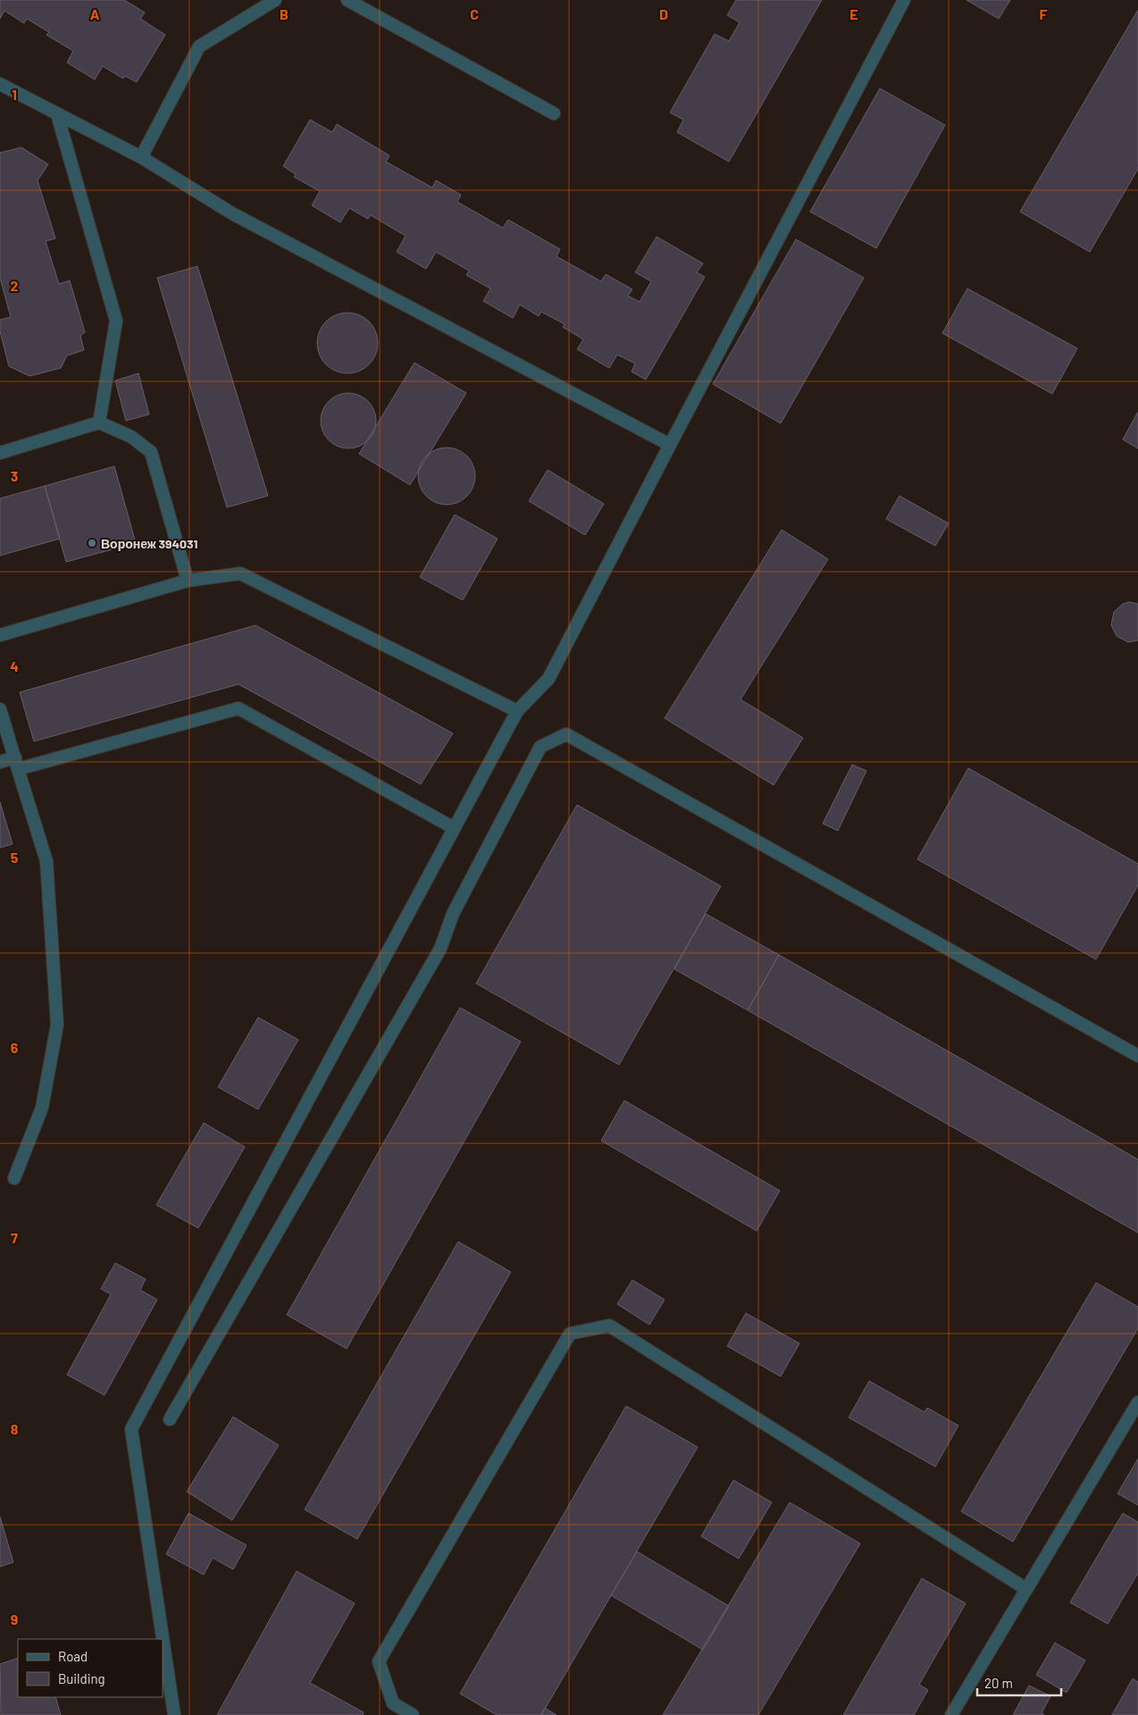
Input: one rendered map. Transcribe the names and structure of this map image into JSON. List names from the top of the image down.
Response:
{
  "places": ["Воронеж 394031"],
  "legend": ["Road", "Building"],
  "scale_bar": "20 m",
  "grid": {
    "columns": [
      "A",
      "B",
      "C",
      "D",
      "E",
      "F"
    ],
    "rows": [
      "1",
      "2",
      "3",
      "4",
      "5",
      "6",
      "7",
      "8",
      "9"
    ]
  }
}
